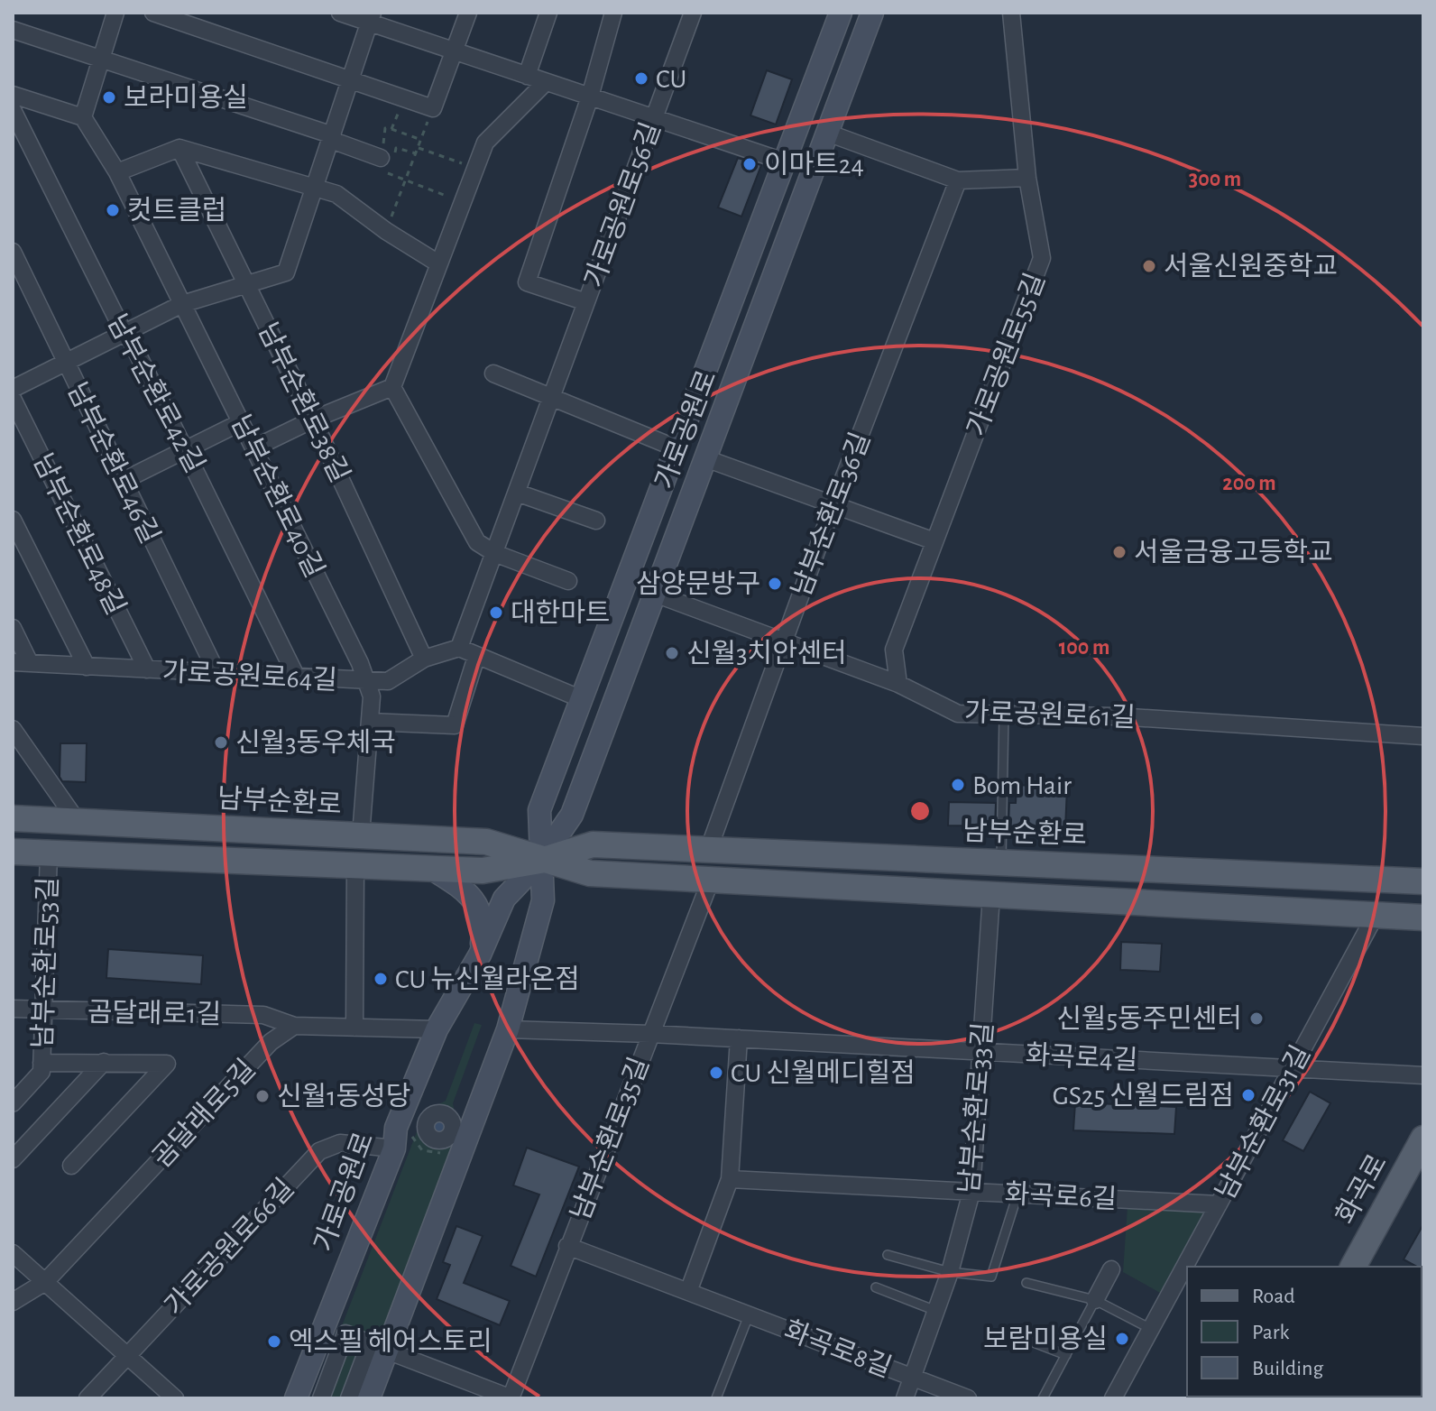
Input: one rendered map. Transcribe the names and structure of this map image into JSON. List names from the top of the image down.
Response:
{
  "streets": {
    "main road": ["가로공원로", "남부순환로", "화곡로"],
    "street": [
      "가로공원로56길",
      "가로공원로55길",
      "남부순환로42길",
      "남부순환로38길",
      "남부순환로46길",
      "남부순환로40길",
      "남부순환로36길",
      "남부순환로48길",
      "가로공원로64길",
      "가로공원로61길",
      "남부순환로53길",
      "곰달래로1길",
      "화곡로4길",
      "남부순환로33길",
      "곰달래로5길",
      "남부순환로31길",
      "남부순환로35길",
      "화곡로6길",
      "가로공원로66길",
      "화곡로8길"
    ]
  },
  "crossings": [
    ["가로공원로56길", "가로공원로"],
    ["가로공원로56길", "가로공원로64길"],
    ["가로공원로55길", "가로공원로61길"],
    ["남부순환로42길", "가로공원로64길"],
    ["남부순환로38길", "가로공원로64길"],
    ["가로공원로", "가로공원로61길"],
    ["가로공원로", "남부순환로"],
    ["가로공원로", "화곡로4길"],
    ["가로공원로", "가로공원로66길"],
    ["남부순환로46길", "가로공원로64길"],
    ["남부순환로40길", "가로공원로64길"],
    ["남부순환로40길", "남부순환로"],
    ["남부순환로36길", "가로공원로61길"],
    ["남부순환로36길", "남부순환로"],
    ["남부순환로48길", "가로공원로64길"],
    ["남부순환로", "남부순환로53길"],
    ["남부순환로", "남부순환로33길"],
    ["남부순환로", "남부순환로31길"],
    ["남부순환로", "남부순환로35길"],
    ["남부순환로53길", "곰달래로1길"],
    ["곰달래로1길", "곰달래로5길"],
    ["화곡로4길", "남부순환로33길"],
    ["화곡로4길", "남부순환로31길"],
    ["화곡로4길", "남부순환로35길"],
    ["남부순환로33길", "화곡로6길"],
    ["남부순환로33길", "화곡로8길"],
    ["남부순환로31길", "화곡로6길"],
    ["남부순환로35길", "화곡로8길"]
  ],
  "places": [
    "CU",
    "보라미용실",
    "이마트24",
    "컷트클럽",
    "서울신원중학교",
    "서울금융고등학교",
    "삼양문방구",
    "대한마트",
    "신월3치안센터",
    "신월3동우체국",
    "Bom Hair",
    "CU 뉴신월라온점",
    "신월5동주민센터",
    "CU 신월메디힐점",
    "GS25 신월드림점",
    "신월1동성당",
    "보람미용실",
    "엑스필 헤어스토리"
  ],
  "legend": ["Road", "Park", "Building"],
  "rings": ["300 m", "200 m", "100 m"]
}
